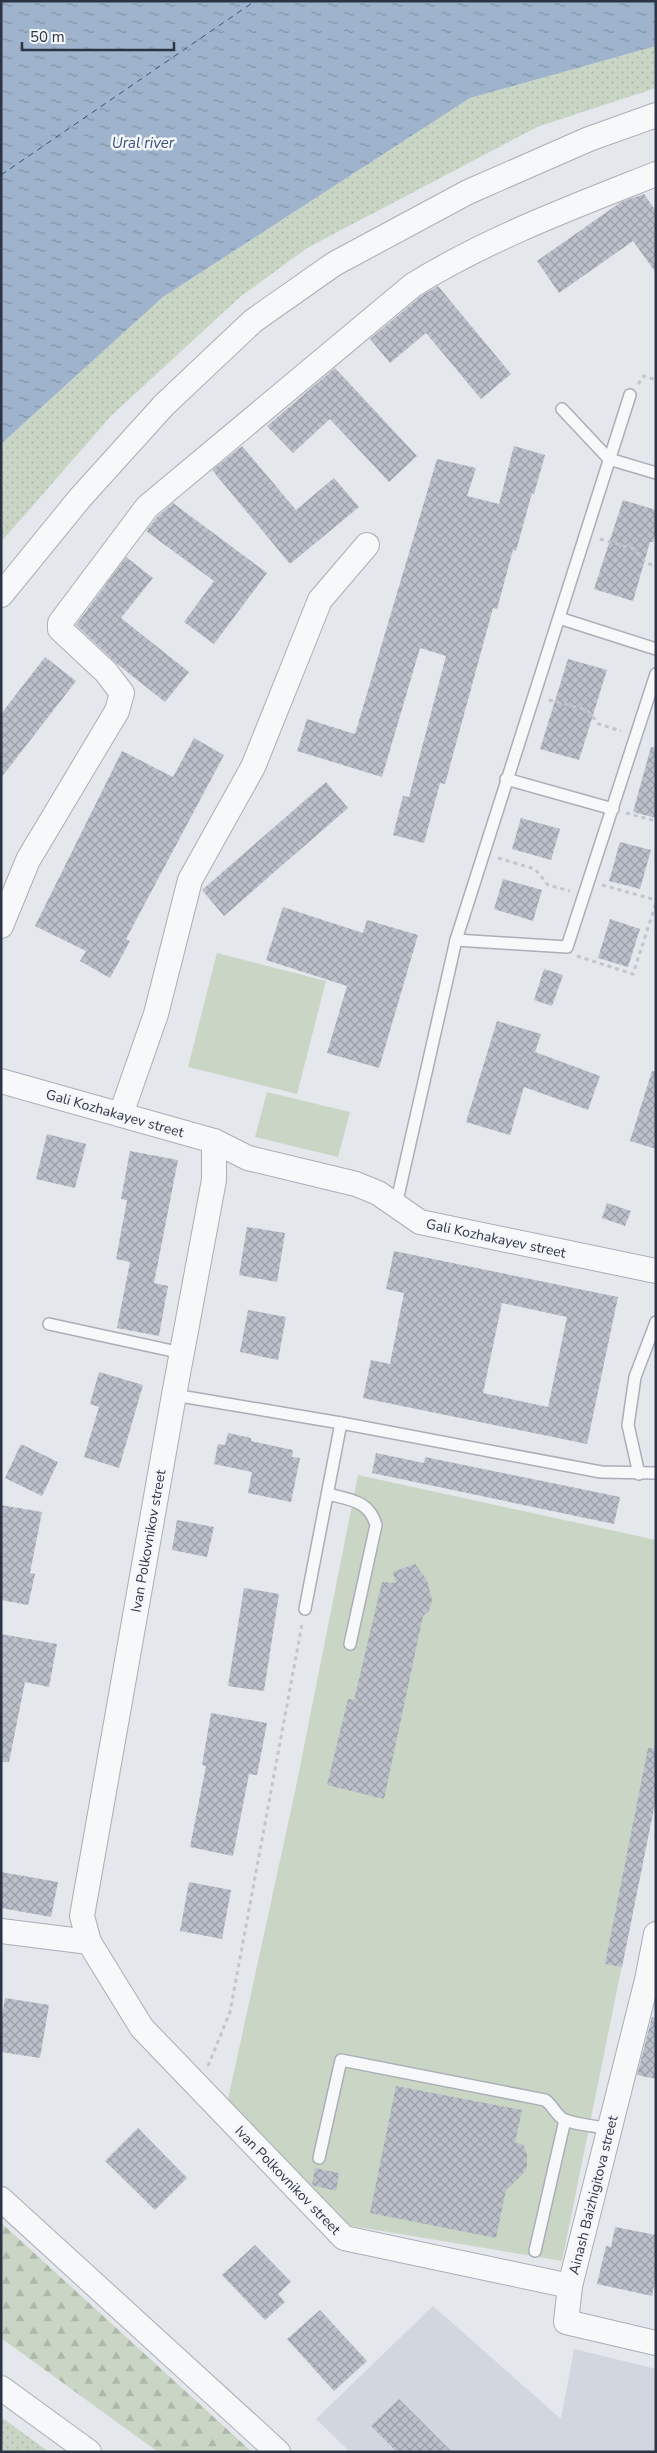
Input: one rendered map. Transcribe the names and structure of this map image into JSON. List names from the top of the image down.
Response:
{
  "streets": {
    "street": ["Gali Kozhakayev street", "Ivan Polkovnikov street", "Ainash Baizhigitova street"]
  },
  "crossings": [
    ["Gali Kozhakayev street", "Ivan Polkovnikov street"],
    ["Ivan Polkovnikov street", "Ainash Baizhigitova street"]
  ],
  "water": ["Ural river"],
  "scale_bar": "50 m"
}
